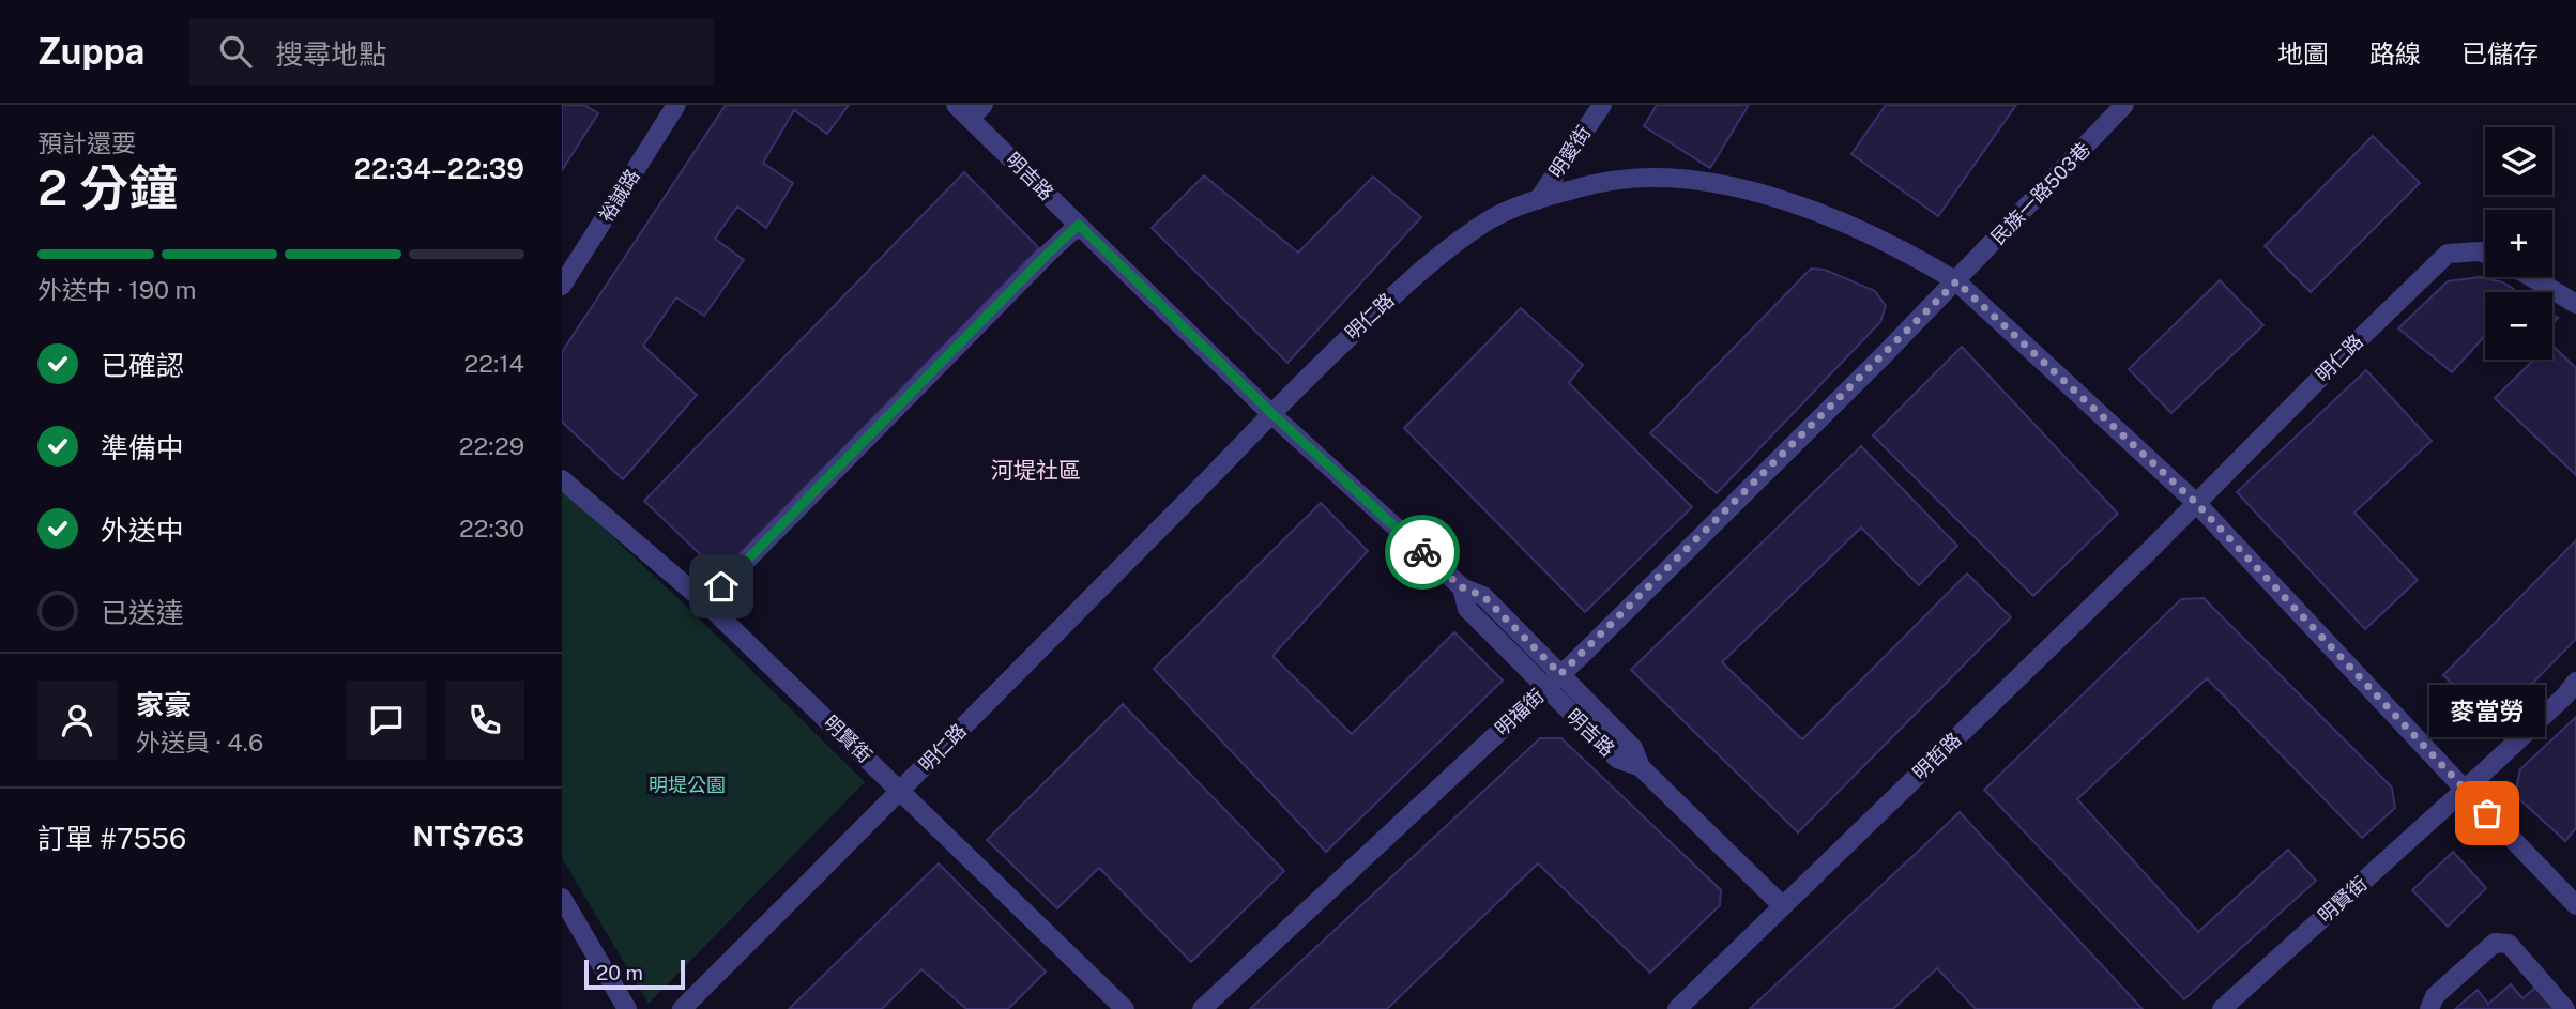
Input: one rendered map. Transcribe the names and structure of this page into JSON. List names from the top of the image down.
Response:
{
  "streets": {
    "street": [
      "明愛街",
      "明吉路",
      "民族一路503巷",
      "裕誠路",
      "明仁路",
      "明福街",
      "明賢街",
      "明哲路"
    ]
  },
  "crossings": [
    ["明愛街", "明仁路"],
    ["明吉路", "明仁路"],
    ["明吉路", "明福街"],
    ["明吉路", "明哲路"],
    ["民族一路503巷", "明仁路"],
    ["民族一路503巷", "明福街"],
    ["明仁路", "明福街"],
    ["明仁路", "明賢街"],
    ["明仁路", "明哲路"]
  ],
  "districts": ["河堤社區"],
  "parks": ["明堤公園"],
  "places": ["麥當勞"],
  "scale_bar": "20 m",
  "page": {
    "header": "Zuppa",
    "search": "搜尋地點",
    "nav": ["地圖", "路線", "已儲存"],
    "heading": ["2 分鐘", "預計還要", "22:34–22:39"],
    "panel": [
      "家豪",
      "外送員 · 4.6",
      "訂單 #7556",
      "NT$763"
    ],
    "map_buttons": ["+", "−"],
    "bar": "外送中 · 190 m",
    "list": [
      ["已確認", "22:14"],
      ["準備中", "22:29"],
      ["外送中", "22:30"],
      "已送達"
    ],
    "bubble": "麥當勞",
    "scale": "20 m"
  }
}
